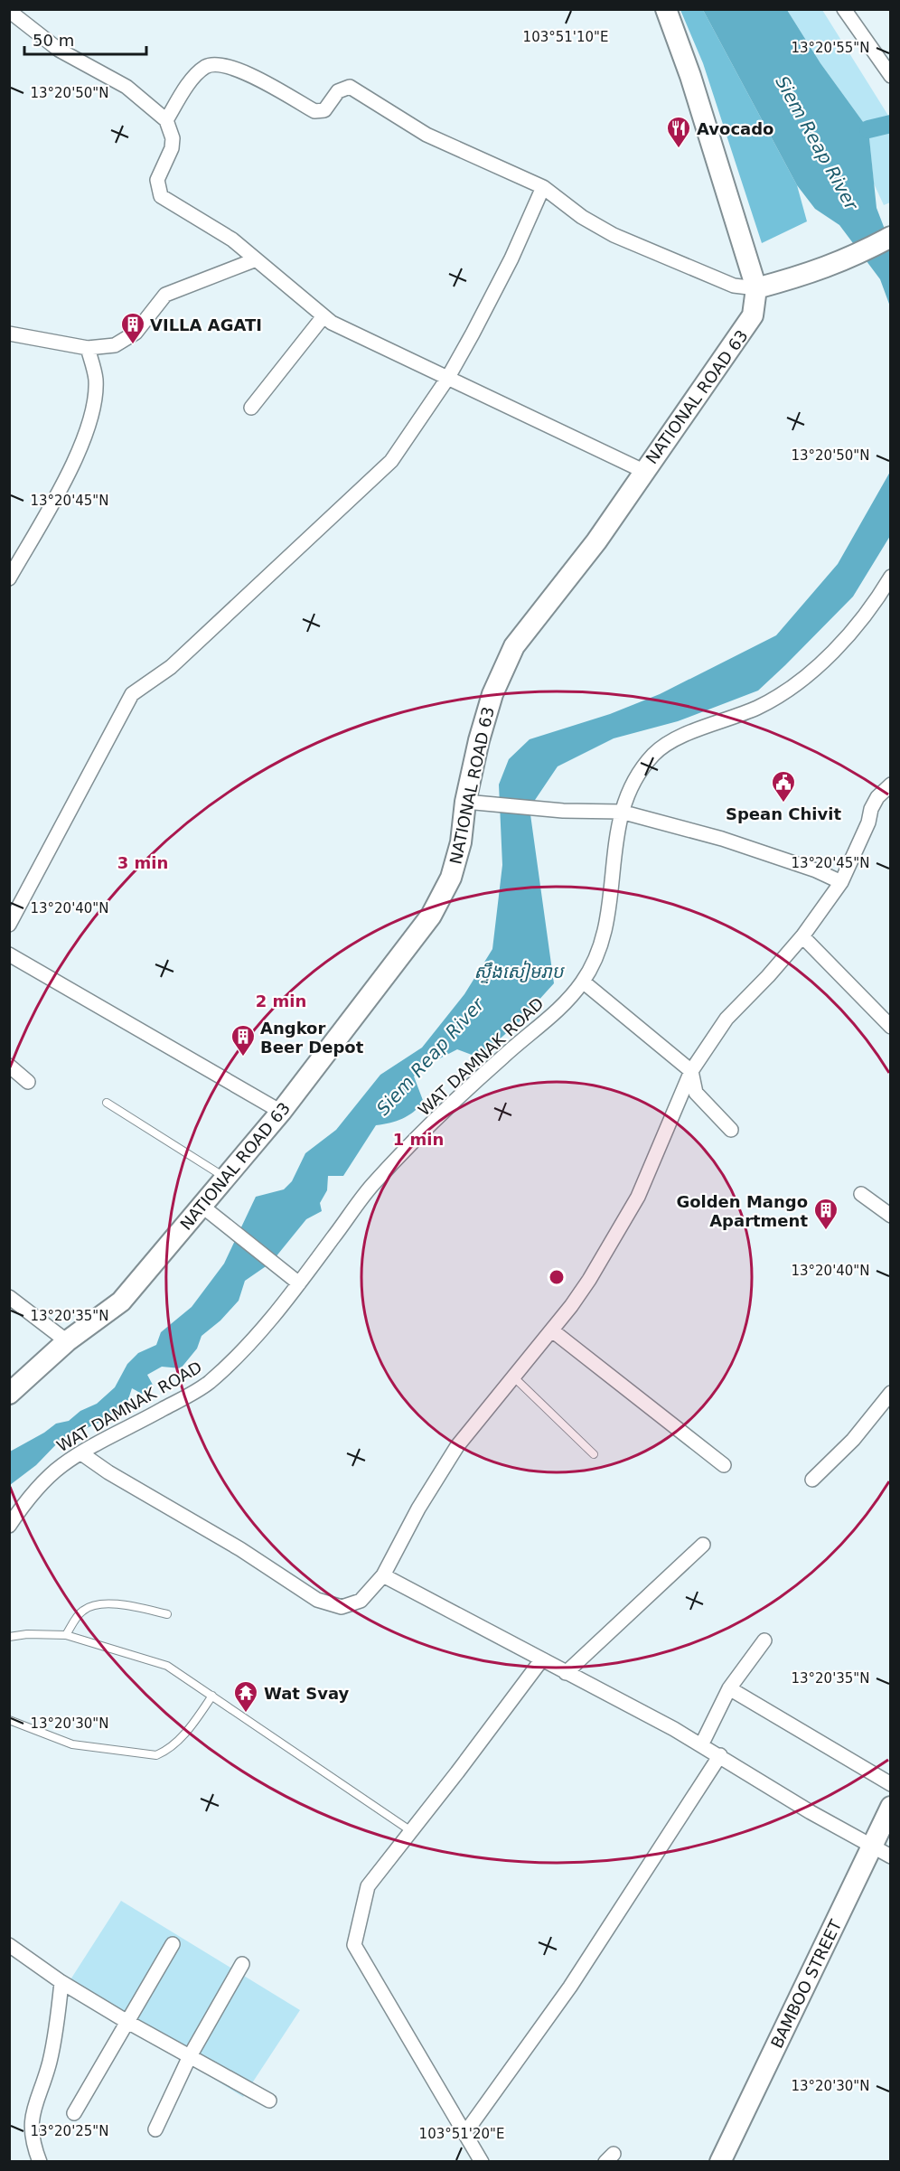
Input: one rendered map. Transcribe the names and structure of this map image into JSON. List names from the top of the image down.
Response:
{
  "streets": {
    "street": ["NATIONAL ROAD 63", "WAT DAMNAK ROAD", "BAMBOO STREET"]
  },
  "water": ["Siem Reap River", "ស្ទឹងសៀមរាប"],
  "places": {
    "restaurant": ["Avocado"],
    "building": ["VILLA AGATI", "Angkor Beer Depot", "Golden Mango Apartment"],
    "public building": ["Spean Chivit"],
    "temple": ["Wat Svay"]
  },
  "scale_bar": "50 m",
  "coordinates": [
    "103°51'10\"E",
    "13°20'55\"N",
    "13°20'50\"N",
    "13°20'45\"N",
    "13°20'40\"N",
    "13°20'35\"N",
    "13°20'30\"N",
    "13°20'25\"N",
    "103°51'20\"E"
  ],
  "rings": ["3 min", "2 min", "1 min"]
}
